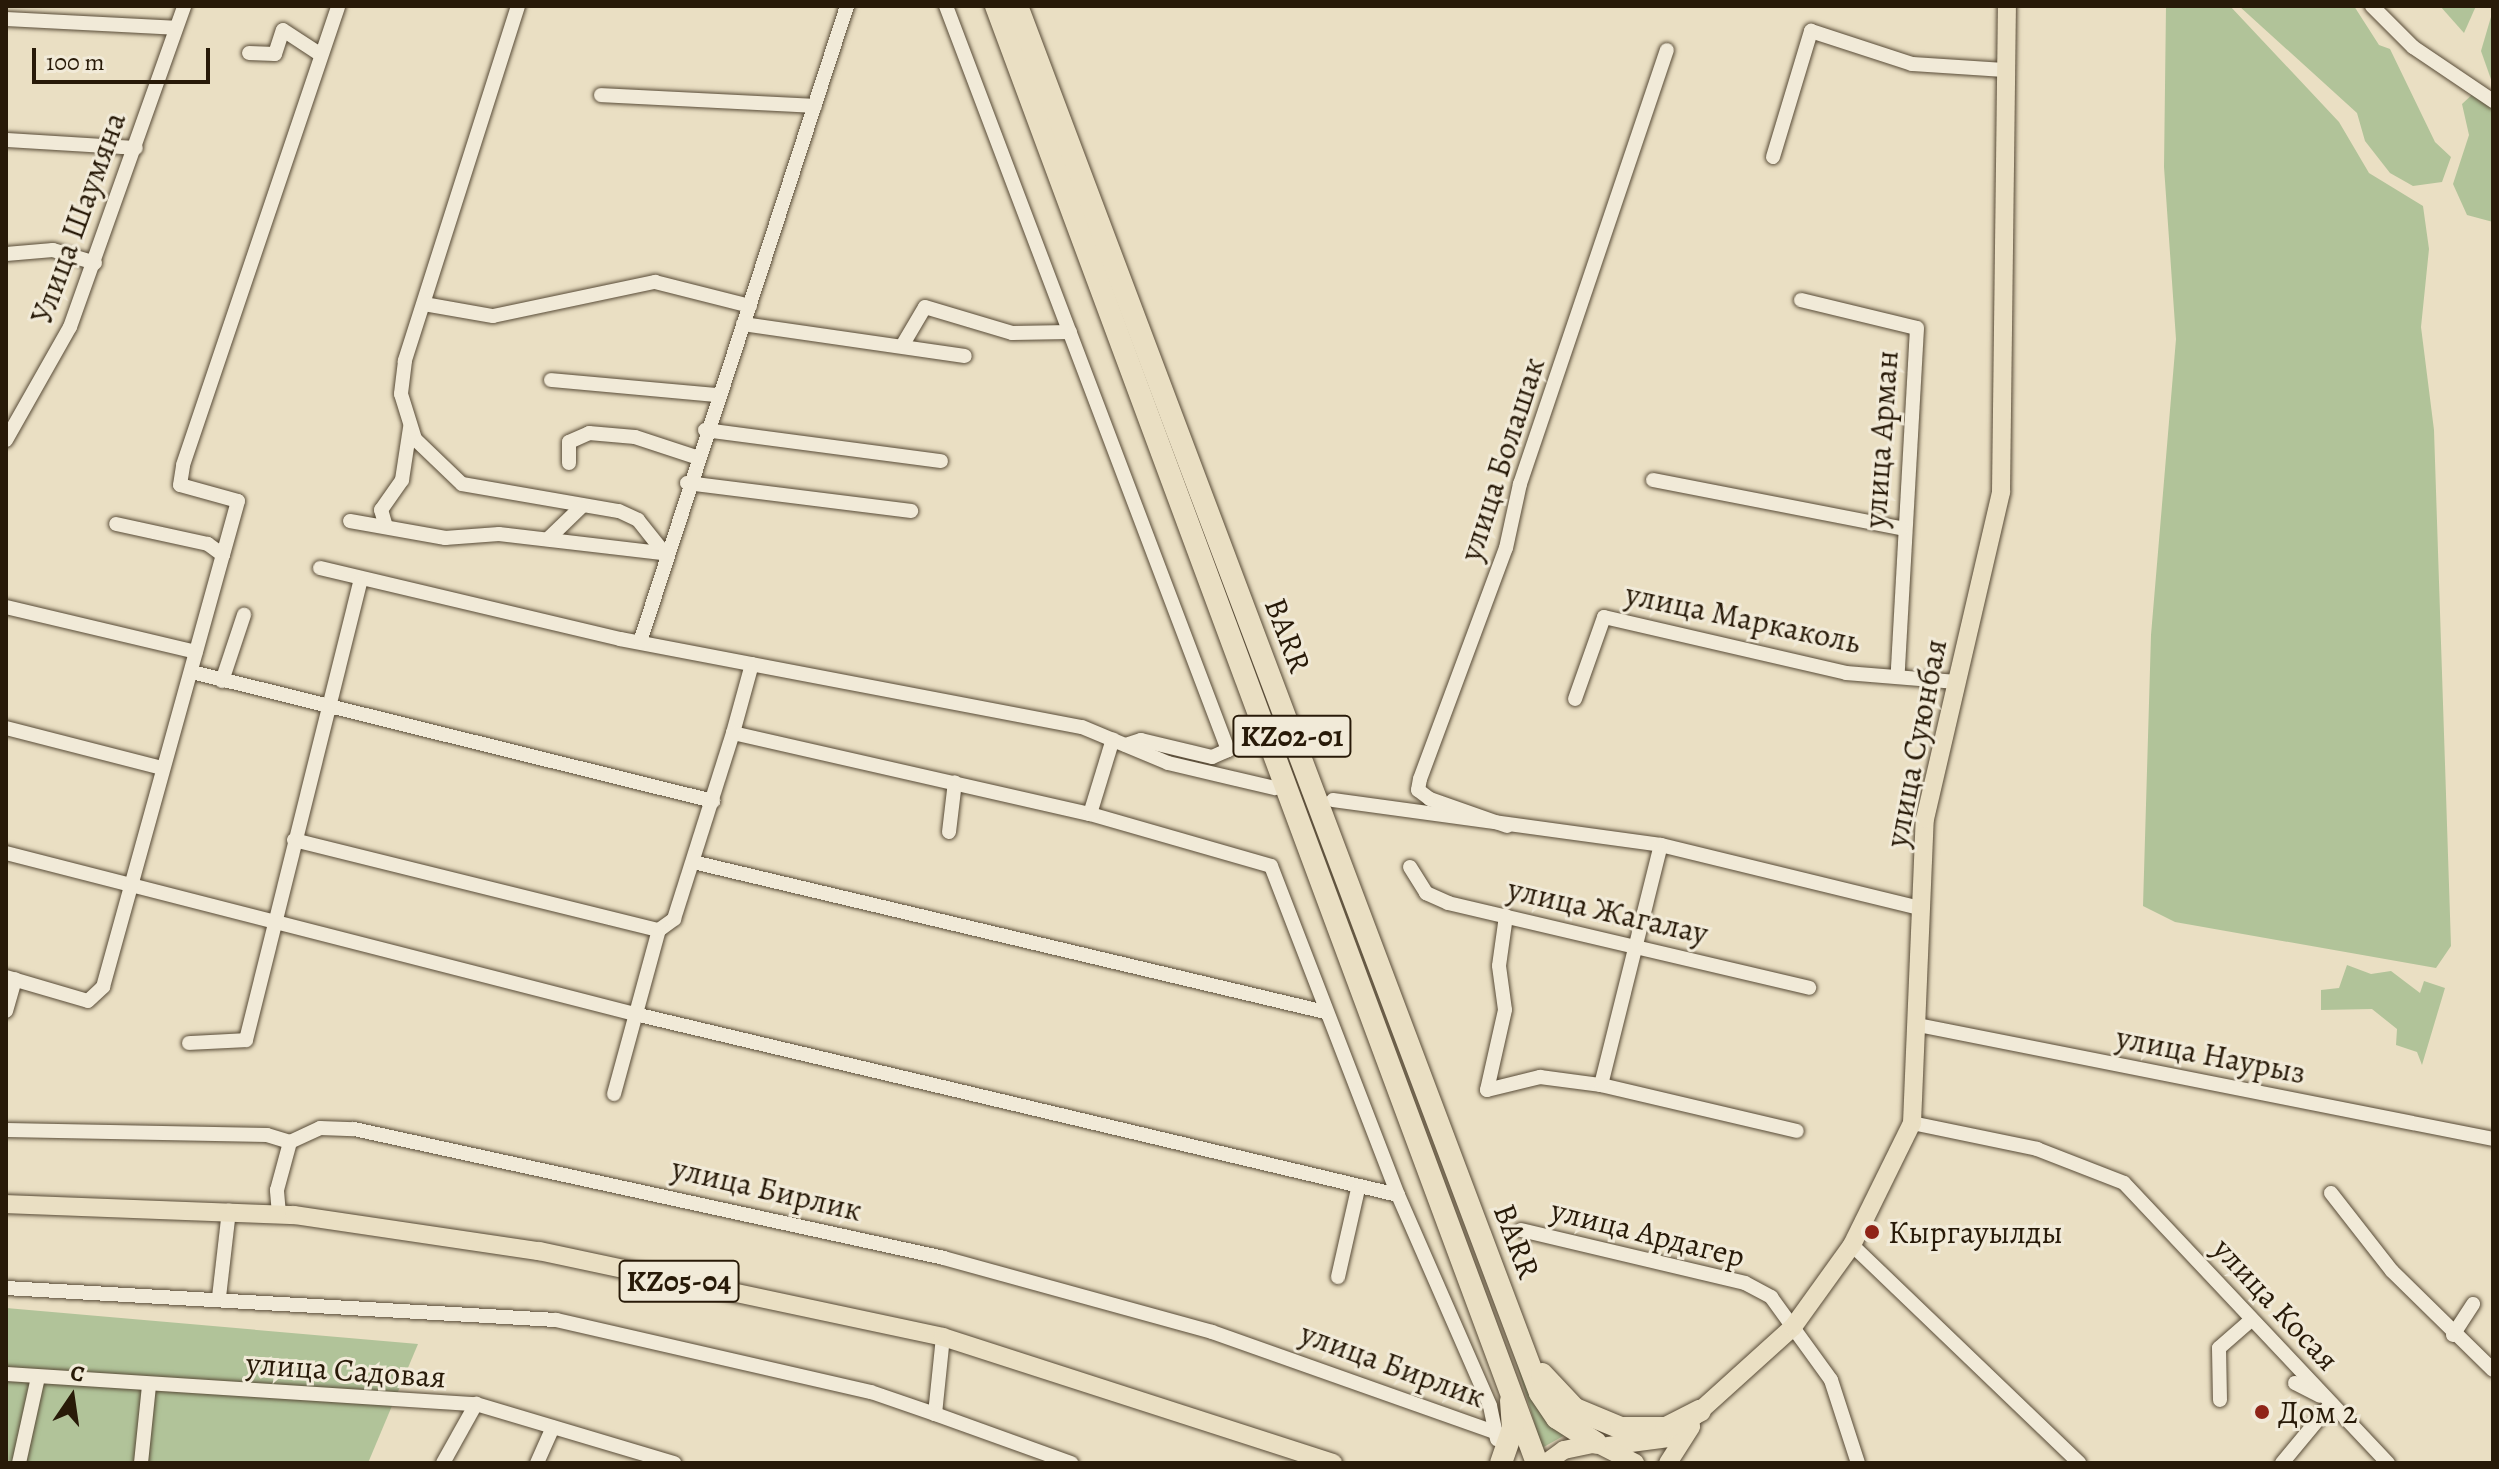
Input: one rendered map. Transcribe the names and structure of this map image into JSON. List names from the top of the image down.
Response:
{
  "streets": {
    "highway": ["BARR", "KZ02-01"],
    "main road": ["улица Суюнбая", "KZ05-04"],
    "street": [
      "Улица Шаумяна",
      "улица Арман",
      "улица Болашак",
      "улица Маркаколь",
      "улица Жагалау",
      "улица Наурыз",
      "улица Бирлик",
      "улица Ардагер",
      "улица Косая",
      "улица Садовая"
    ]
  },
  "crossings": [
    ["улица Арман", "улица Маркаколь"],
    ["улица Маркаколь", "улица Суюнбая"],
    ["BARR", "улица Суюнбая"],
    ["улица Суюнбая", "улица Наурыз"],
    ["улица Суюнбая", "улица Ардагер"],
    ["улица Суюнбая", "улица Косая"]
  ],
  "places": ["Кыргауылды", "Дом 2"],
  "scale_bar": "100 m",
  "north": "top"
}
